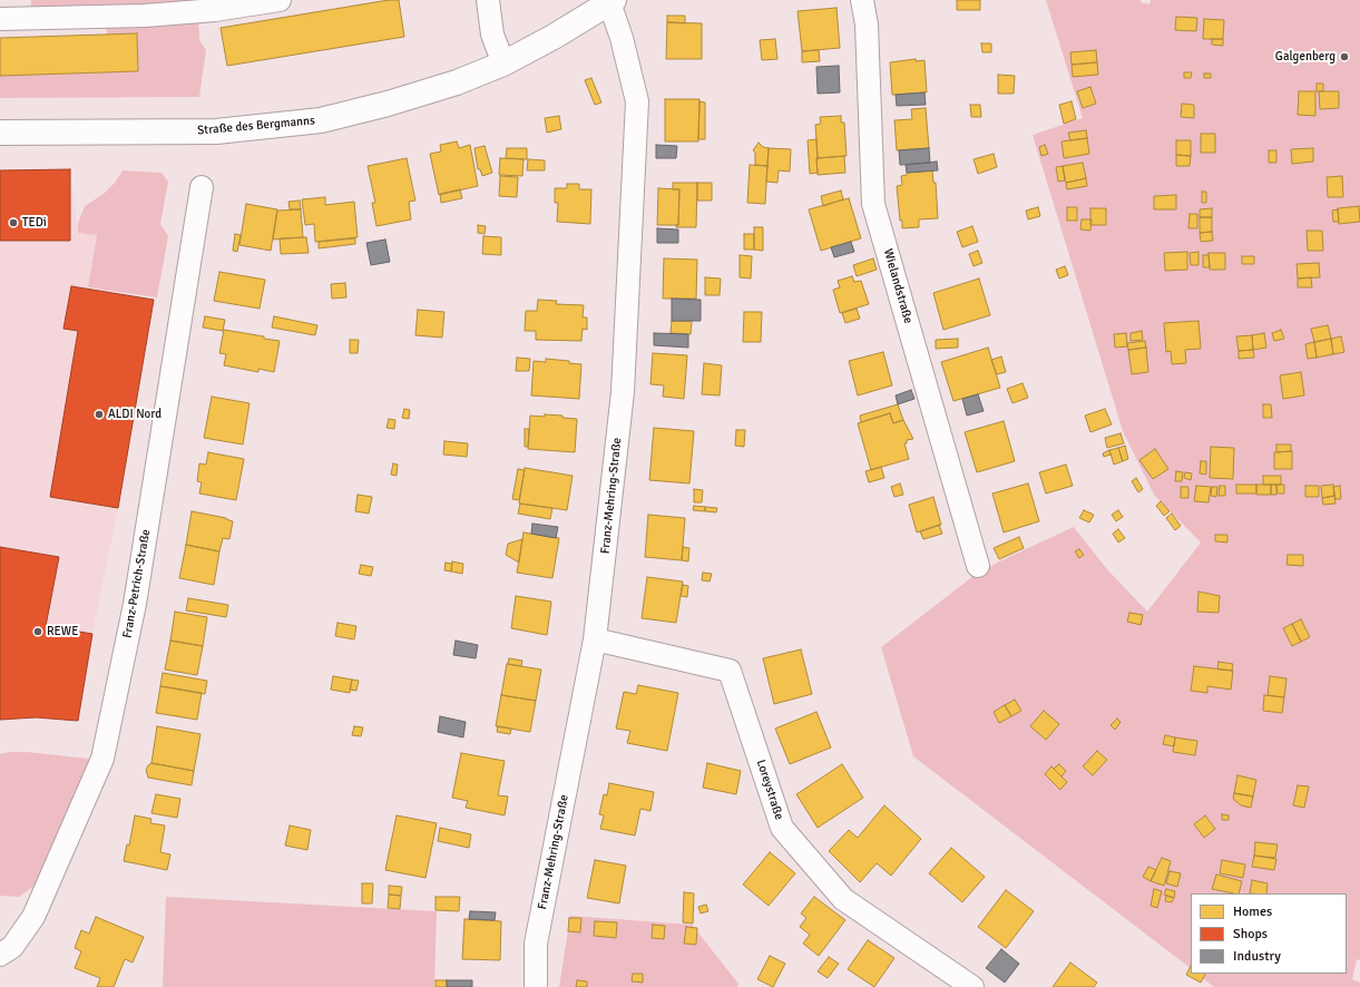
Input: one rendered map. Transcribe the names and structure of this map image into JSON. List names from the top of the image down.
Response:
{
  "streets": {
    "main road": ["Straße des Bergmanns"],
    "street": [
      "Wielandstraße",
      "Franz-Mehring-Straße",
      "Franz-Petrich-Straße",
      "Loreystraße"
    ]
  },
  "crossings": [
    ["Straße des Bergmanns", "Franz-Mehring-Straße"],
    ["Franz-Mehring-Straße", "Loreystraße"]
  ],
  "places": [
    "Galgenberg",
    "TEDi",
    "ALDI Nord",
    "REWE"
  ],
  "legend": ["Homes", "Shops", "Industry"]
}
